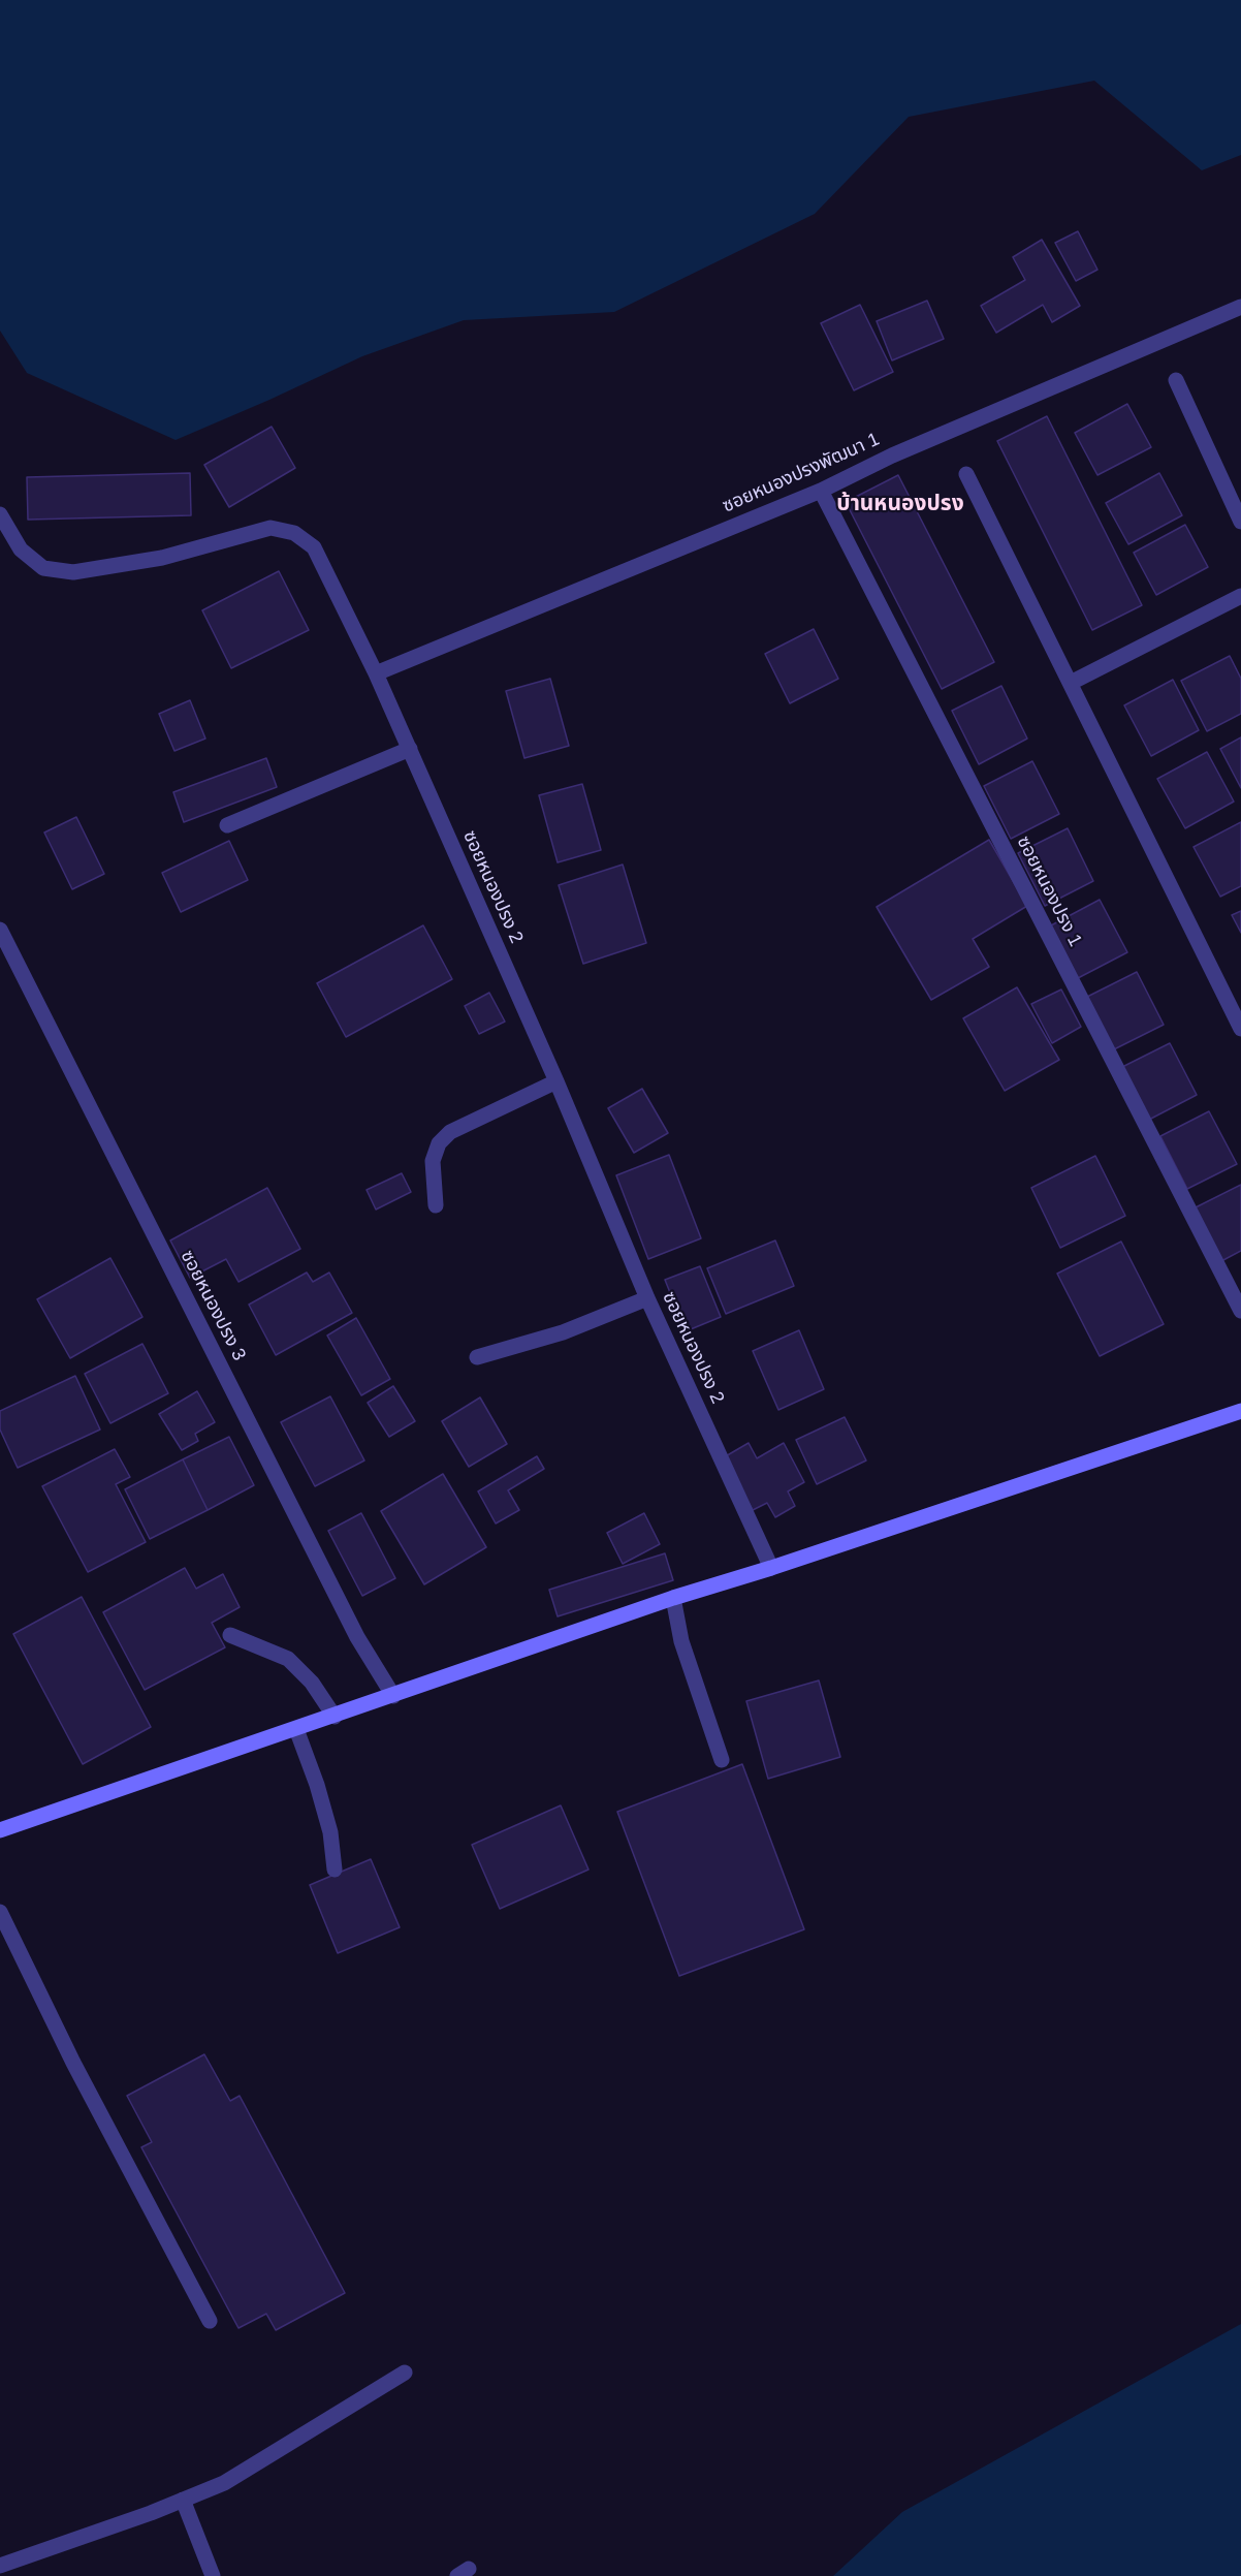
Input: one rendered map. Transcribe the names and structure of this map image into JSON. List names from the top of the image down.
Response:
{
  "streets": {
    "street": [
      "ซอยหนองปรงพัฒนา 1",
      "ซอยหนองปรง 2",
      "ซอยหนองปรง 1",
      "ซอยหนองปรง 3"
    ]
  },
  "crossings": [
    ["ซอยหนองปรงพัฒนา 1", "ซอยหนองปรง 2"],
    ["ซอยหนองปรงพัฒนา 1", "ซอยหนองปรง 1"]
  ],
  "districts": ["บ้านหนองปรง"]
}
